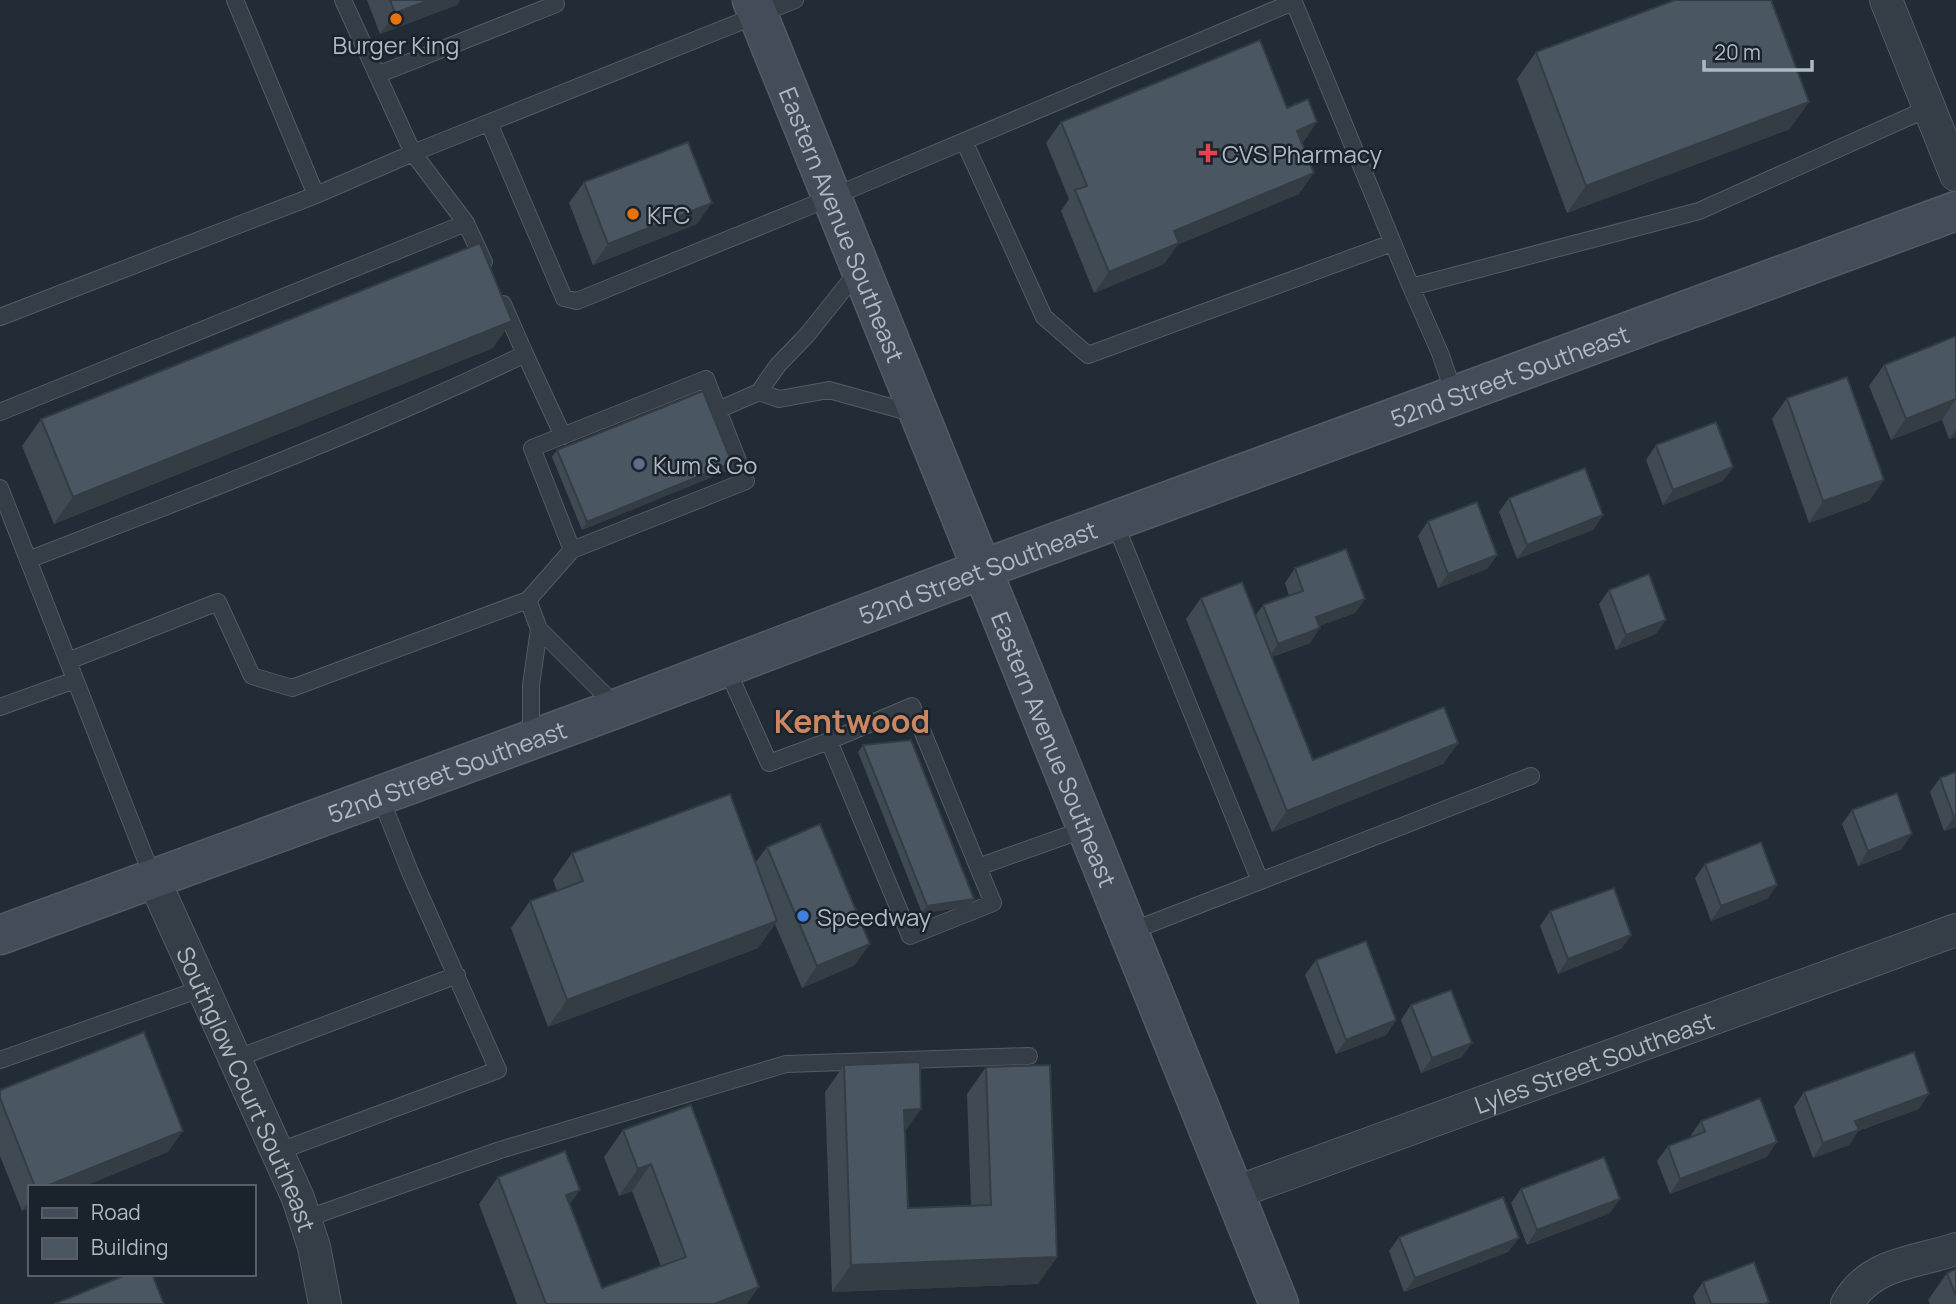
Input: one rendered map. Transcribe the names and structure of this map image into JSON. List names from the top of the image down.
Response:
{
  "streets": {
    "main road": ["Eastern Avenue Southeast", "52nd Street Southeast"],
    "street": ["Lyles Street Southeast", "Southglow Court Southeast"]
  },
  "crossings": [
    ["Eastern Avenue Southeast", "52nd Street Southeast"],
    ["Eastern Avenue Southeast", "Lyles Street Southeast"],
    ["52nd Street Southeast", "Southglow Court Southeast"]
  ],
  "districts": ["Kentwood"],
  "places": {
    "other": [
      "Burger King",
      "KFC",
      "Kum & Go",
      "Speedway"
    ],
    "health": ["CVS Pharmacy"]
  },
  "legend": ["Road", "Building"],
  "scale_bar": "20 m"
}
